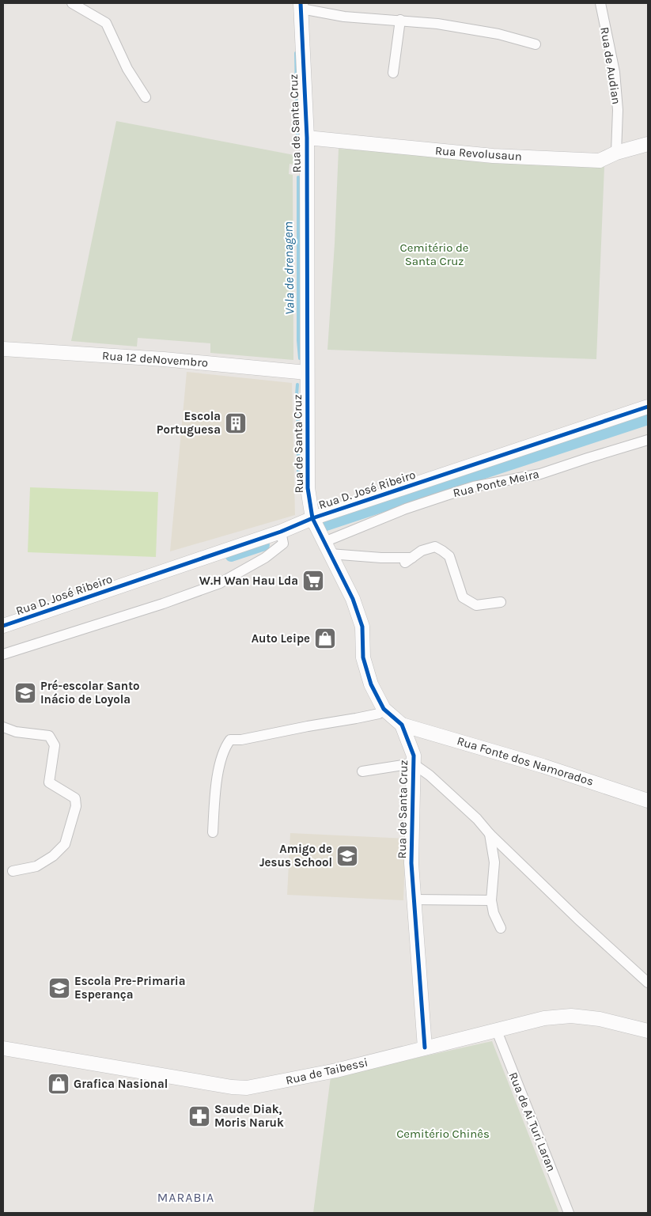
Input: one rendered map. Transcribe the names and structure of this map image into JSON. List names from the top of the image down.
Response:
{
  "streets": {
    "street": [
      "Rua de Audian",
      "Rua de Santa Cruz",
      "Rua Revolusaun",
      "Rua 12 deNovembro",
      "Rua Ponte Meira",
      "Rua D. José Ribeiro",
      "Rua Fonte dos Namorados",
      "Rua de Taibessi",
      "Rua de Ai Turi Laran"
    ]
  },
  "crossings": [
    ["Rua de Audian", "Rua Revolusaun"],
    ["Rua de Santa Cruz", "Rua Revolusaun"],
    ["Rua de Santa Cruz", "Rua 12 deNovembro"],
    ["Rua de Santa Cruz", "Rua Ponte Meira"],
    ["Rua de Santa Cruz", "Rua D. José Ribeiro"],
    ["Rua de Santa Cruz", "Rua Fonte dos Namorados"],
    ["Rua de Santa Cruz", "Rua de Taibessi"],
    ["Rua de Taibessi", "Rua de Ai Turi Laran"]
  ],
  "districts": ["MARABIA"],
  "water": ["Vala de drenagem"],
  "parks": ["Cemitério de Santa Cruz", "Cemitério Chinês"],
  "places": {
    "building": ["Escola Portuguesa"],
    "supermarket": ["W.H Wan Hau Lda"],
    "shop": ["Auto Leipe", "Grafica Nasional"],
    "school or university": ["Pré-escolar Santo Inácio de Loyola", "Amigo de Jesus School", "Escola Pre-Primaria Esperança"],
    "pharmacy": ["Saude Diak, Moris Naruk"]
  }
}
